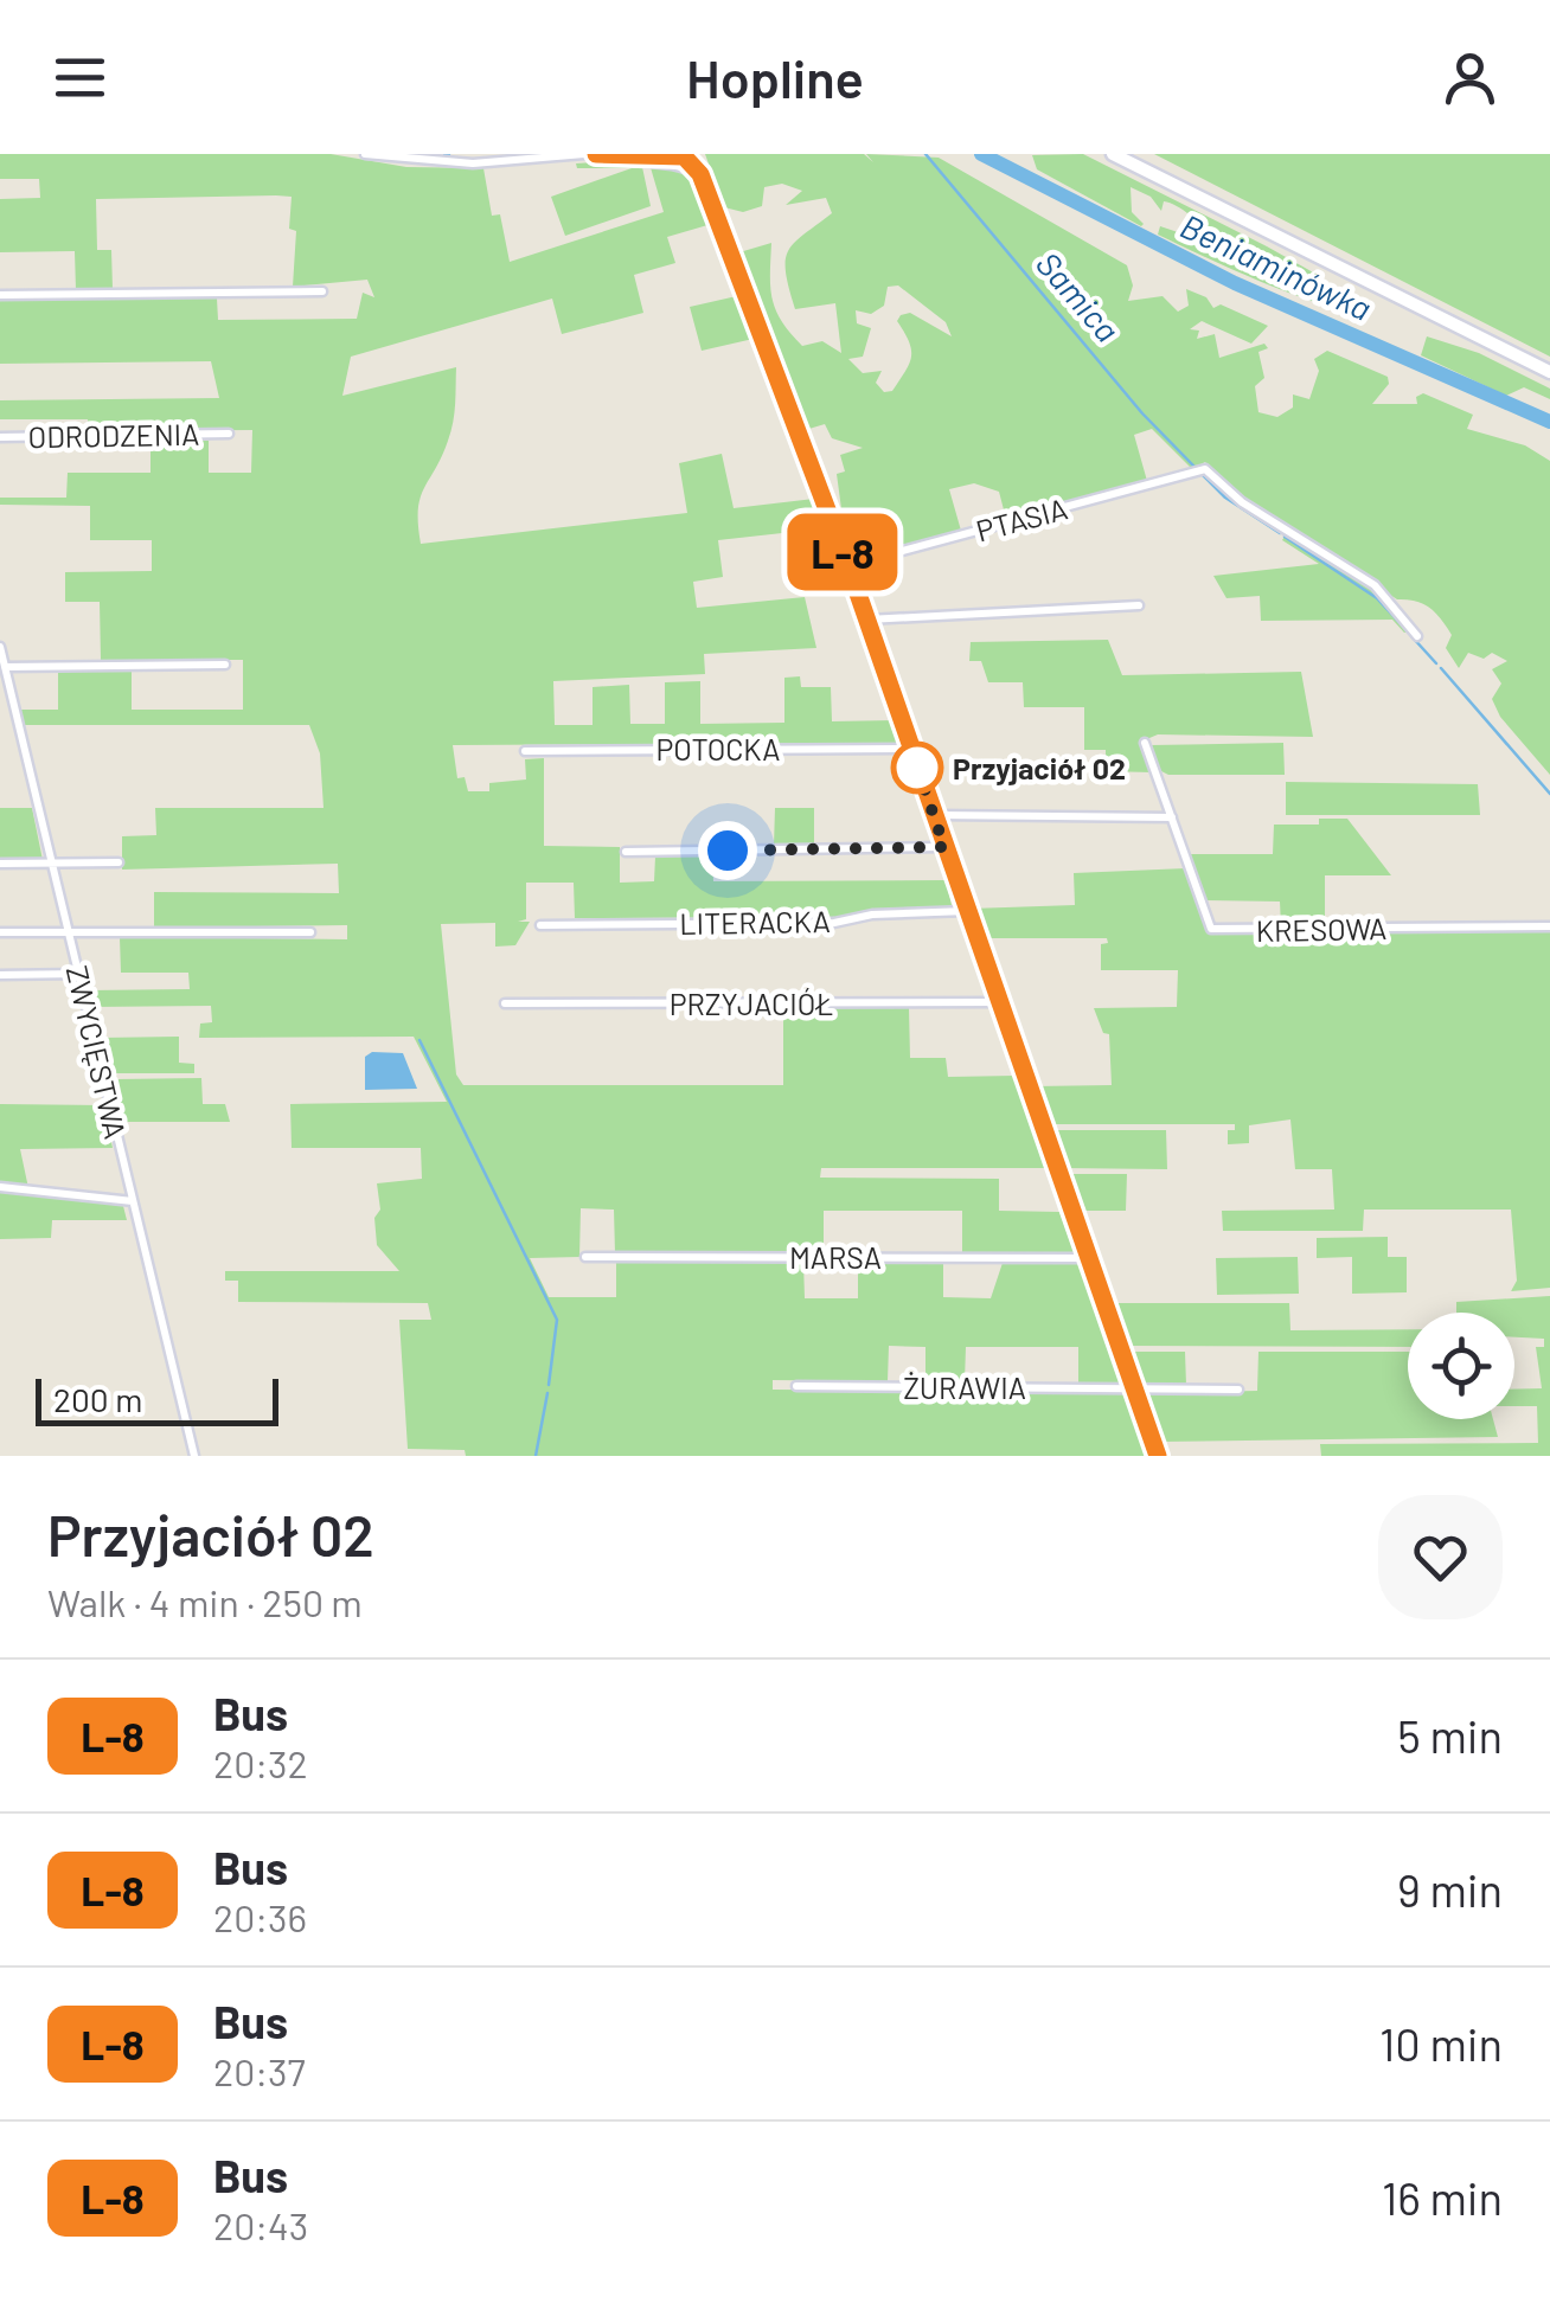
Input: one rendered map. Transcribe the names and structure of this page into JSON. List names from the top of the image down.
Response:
{
  "streets": {
    "street": [
      "ODRODZENIA",
      "PTASIA",
      "POTOCKA",
      "LITERACKA",
      "KRESOWA",
      "PRZYJACIÓŁ",
      "ZWYCIĘSTWA",
      "MARSA",
      "ŻURAWIA"
    ]
  },
  "water": ["Beniaminówka", "Samica"],
  "places": ["Przyjaciół 02"],
  "lines": ["bus line L-8"],
  "scale_bar": "200 m",
  "page": {
    "header": "Hopline",
    "on_map": "L-8",
    "scale": "200 m",
    "heading": ["Przyjaciół 02", "Walk · 4 min · 250 m"],
    "list": [
      {
        "mark": "L-8",
        "name": "Bus",
        "note": "20:32",
        "value": "5 min"
      },
      {
        "mark": "L-8",
        "name": "Bus",
        "note": "20:36",
        "value": "9 min"
      },
      {
        "mark": "L-8",
        "name": "Bus",
        "note": "20:37",
        "value": "10 min"
      },
      {
        "mark": "L-8",
        "name": "Bus",
        "note": "20:43",
        "value": "16 min"
      }
    ]
  }
}
